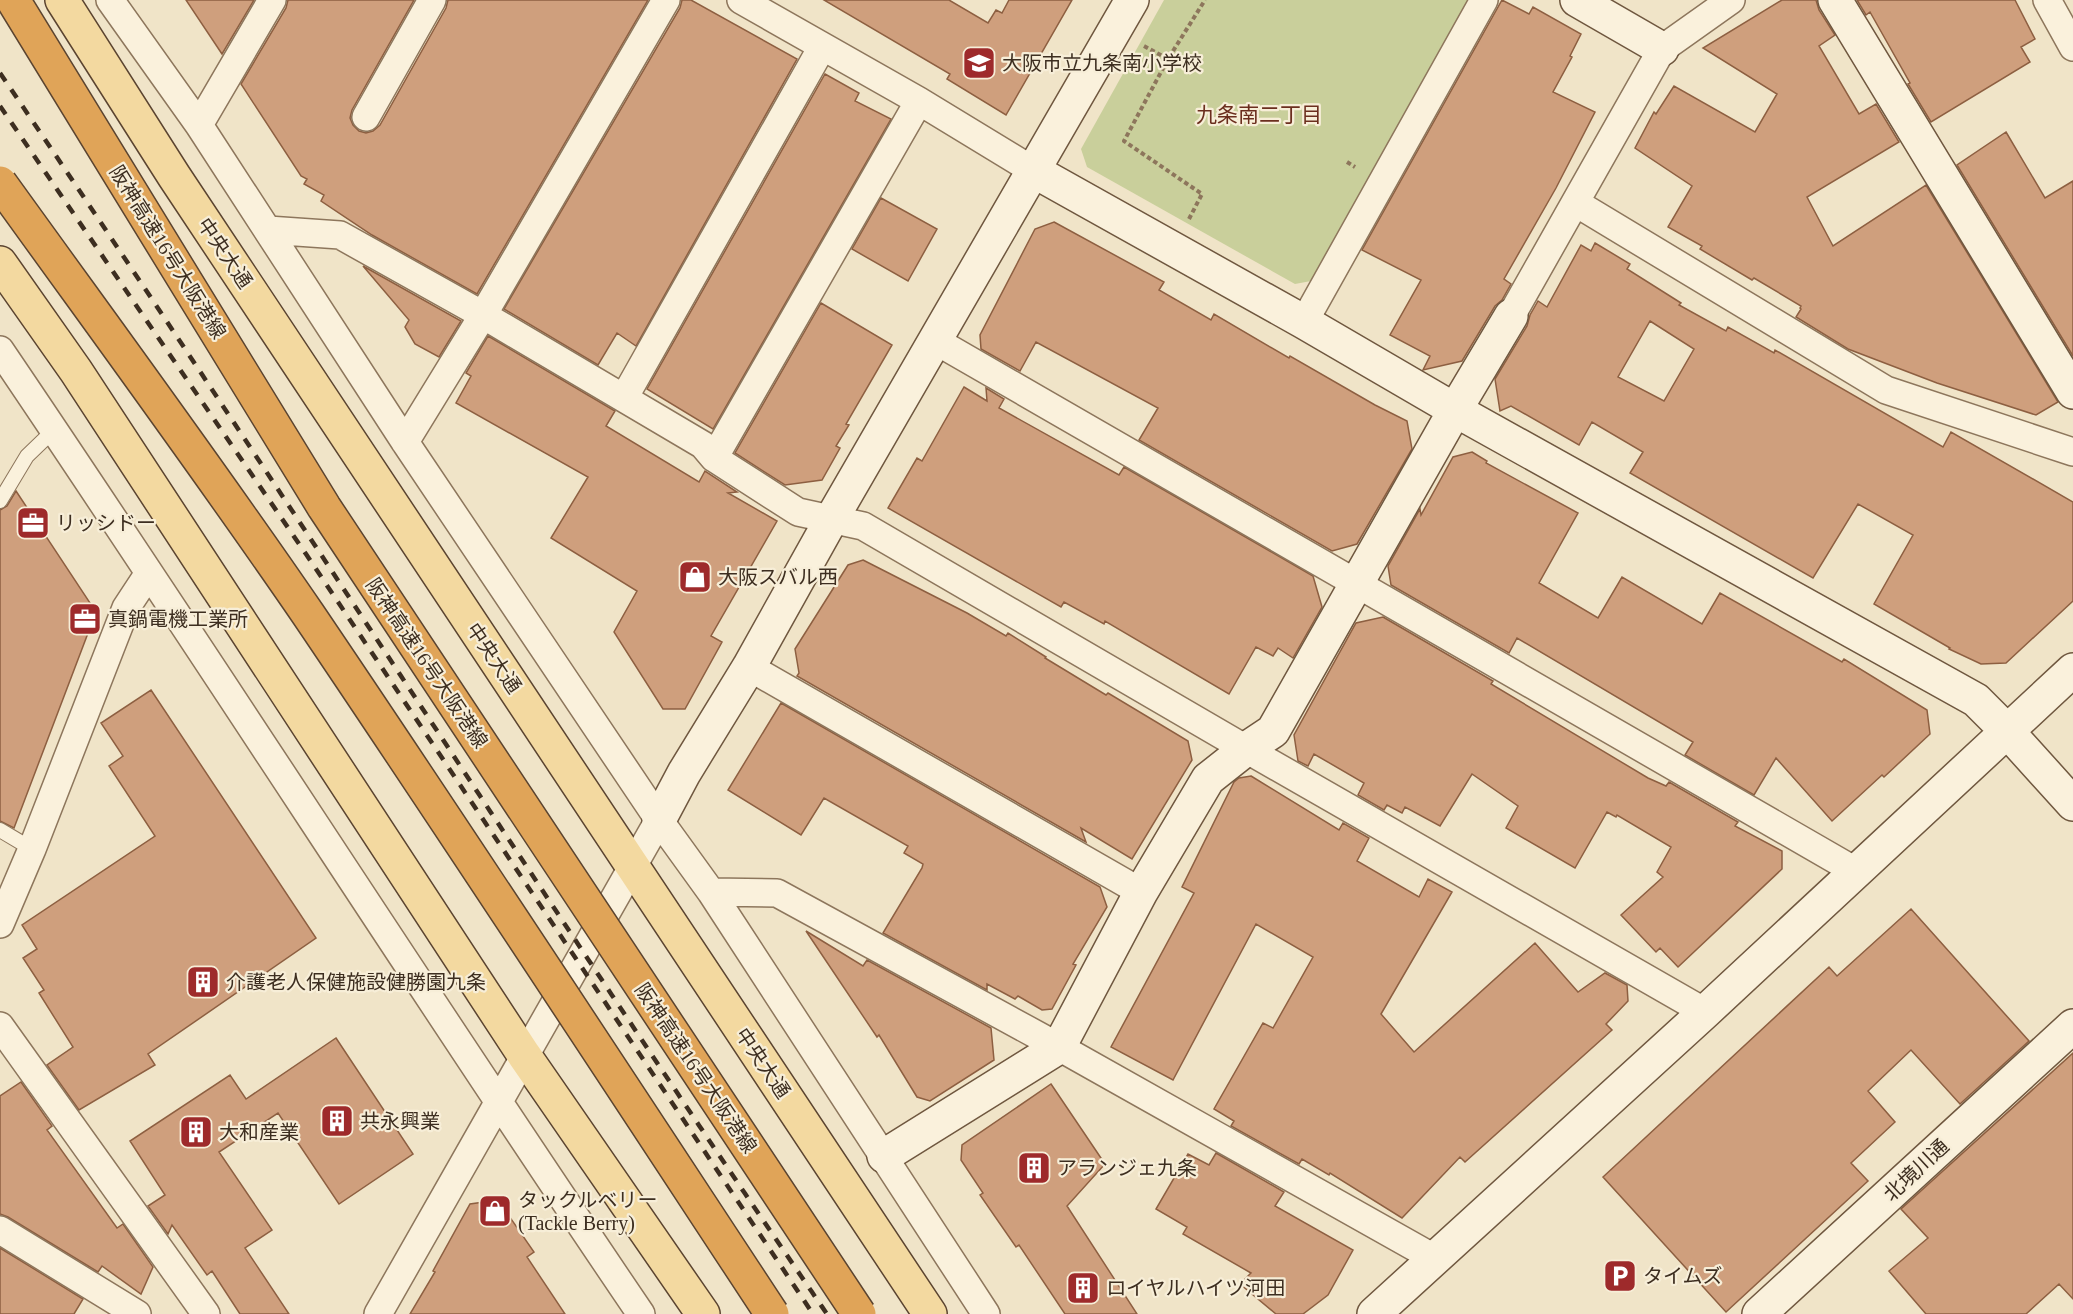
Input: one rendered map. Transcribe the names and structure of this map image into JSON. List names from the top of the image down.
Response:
{
  "streets": {
    "highway": ["阪神高速16号大阪港線"],
    "main road": ["中央大通"],
    "street": ["北境川通"]
  },
  "districts": ["九条南二丁目"],
  "places": {
    "school or university": ["大阪市立九条南小学校"],
    "office": ["リッシドー", "真鍋電機工業所"],
    "shop": ["大阪スバル西", "タックルベリー (Tackle Berry)"],
    "building": [
      "介護老人保健施設健勝園九条",
      "共永興業",
      "大和産業",
      "アランジェ九条",
      "ロイヤルハイツ河田"
    ],
    "parking": ["タイムズ"]
  }
}
